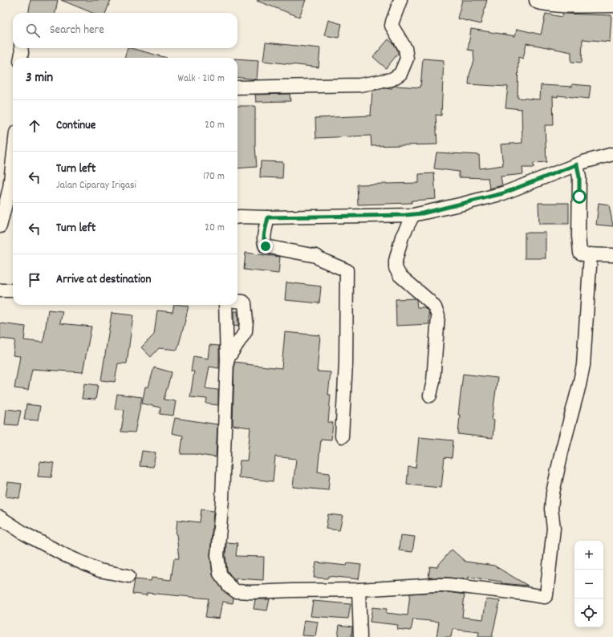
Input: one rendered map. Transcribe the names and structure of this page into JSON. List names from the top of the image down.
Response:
{
  "page": {
    "search": "Search here",
    "heading": ["3 min", "Walk · 210 m"],
    "list": [
      ["Continue", "20 m"],
      ["Turn left", "Jalan Ciparay Irigasi", "170 m"],
      ["Turn left", "20 m"],
      "Arrive at destination"
    ],
    "map_buttons": ["+", "−"]
  }
}
